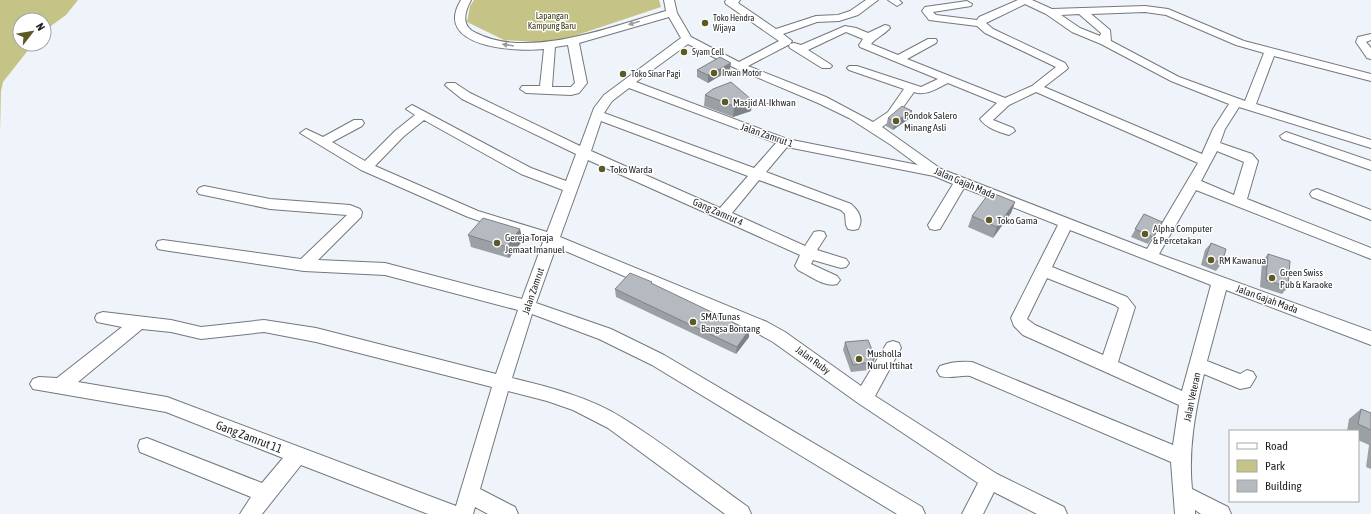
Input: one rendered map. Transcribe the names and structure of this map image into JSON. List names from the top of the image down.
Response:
{
  "streets": {
    "street": [
      "Jalan Zamrut 1",
      "Jalan Gajah Mada",
      "Gang Zamrut 4",
      "Jalan Zamrut",
      "Jalan Ruby",
      "Jalan Veteran",
      "Gang Zamrut 11"
    ]
  },
  "crossings": [
    ["Jalan Zamrut 1", "Jalan Gajah Mada"],
    ["Jalan Zamrut 1", "Jalan Zamrut"],
    ["Jalan Gajah Mada", "Jalan Zamrut"],
    ["Jalan Gajah Mada", "Jalan Veteran"],
    ["Gang Zamrut 4", "Jalan Zamrut"],
    ["Jalan Zamrut", "Jalan Ruby"]
  ],
  "parks": ["Lapangan Kampung Baru"],
  "places": [
    "Toko Hendra Wijaya",
    "Syam Cell",
    "Irwan Motor",
    "Toko Sinar Pagi",
    "Masjid Al-Ikhwan",
    "Pondok Salero Minang Asli",
    "Toko Warda",
    "Toko Gama",
    "Alpha Computer & Percetakan",
    "Gereja Toraja Jemaat Imanuel",
    "RM Kawanua",
    "Green Swiss Pub & Karaoke",
    "SMA Tunas Bangsa Bontang",
    "Musholla Nurul Ittihat"
  ],
  "legend": ["Road", "Park", "Building"],
  "north": "top right"
}
